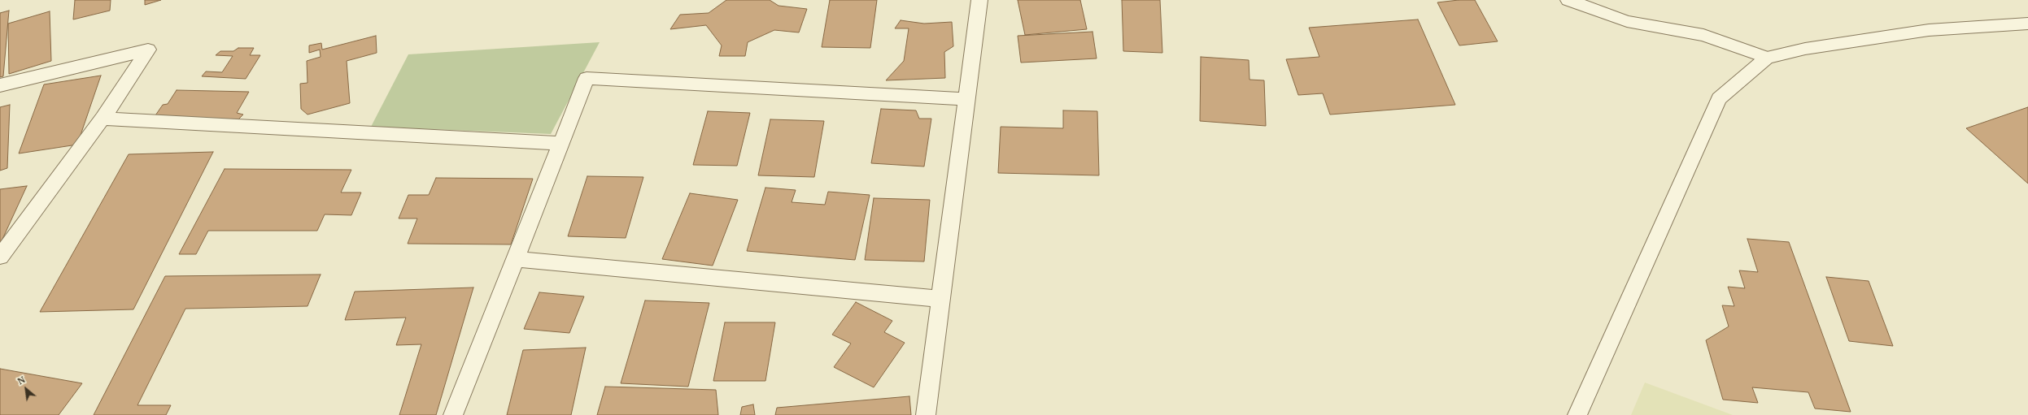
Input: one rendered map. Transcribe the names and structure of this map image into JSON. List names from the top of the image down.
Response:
{
  "north": "top left"
}
